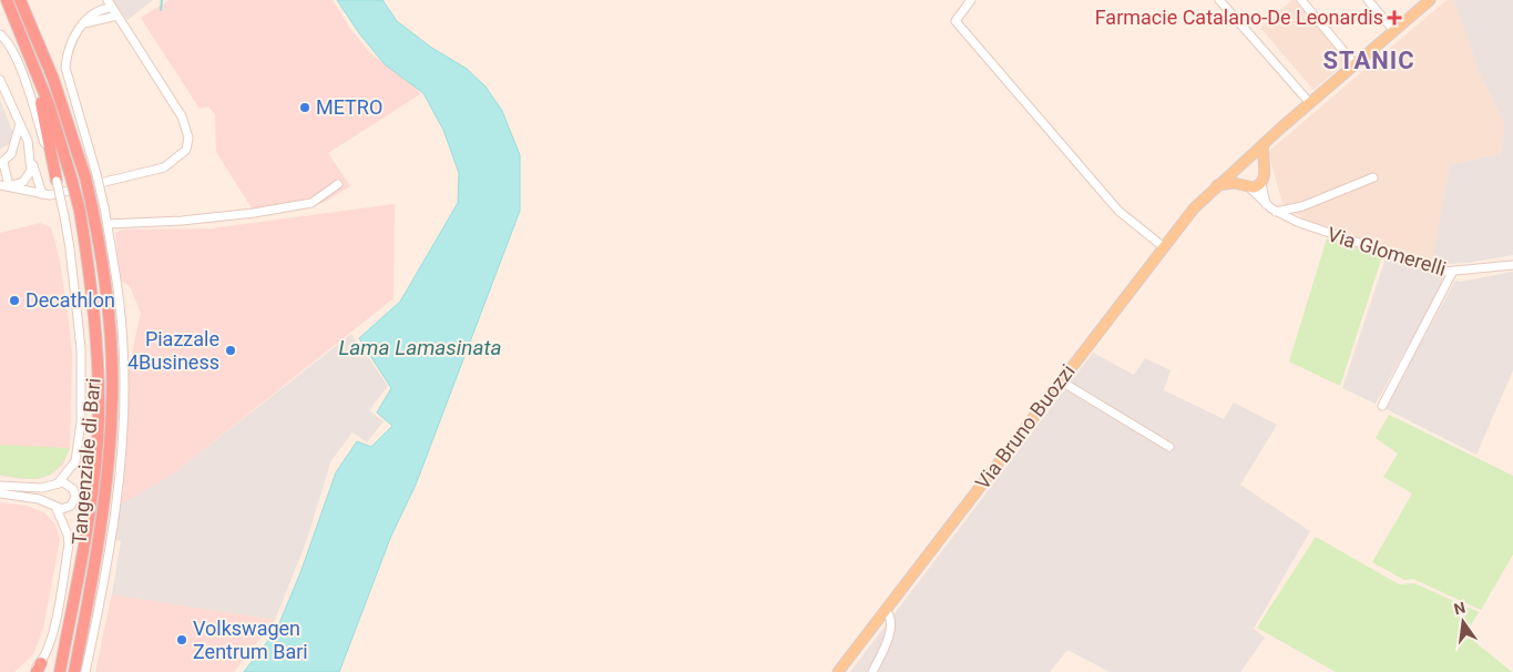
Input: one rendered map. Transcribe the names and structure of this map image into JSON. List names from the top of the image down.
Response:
{
  "streets": {
    "highway": ["Tangenziale di Bari"],
    "main road": ["Via Bruno Buozzi"],
    "street": ["Via Glomerelli"]
  },
  "crossings": [
    ["Via Glomerelli", "Via Bruno Buozzi"]
  ],
  "districts": ["STANIC"],
  "water": ["Lama Lamasinata"],
  "places": {
    "health": ["Farmacie Catalano-De Leonardis"],
    "other": [
      "METRO",
      "Decathlon",
      "Piazzale 4Business",
      "Volkswagen Zentrum Bari"
    ]
  },
  "north": "top"
}
